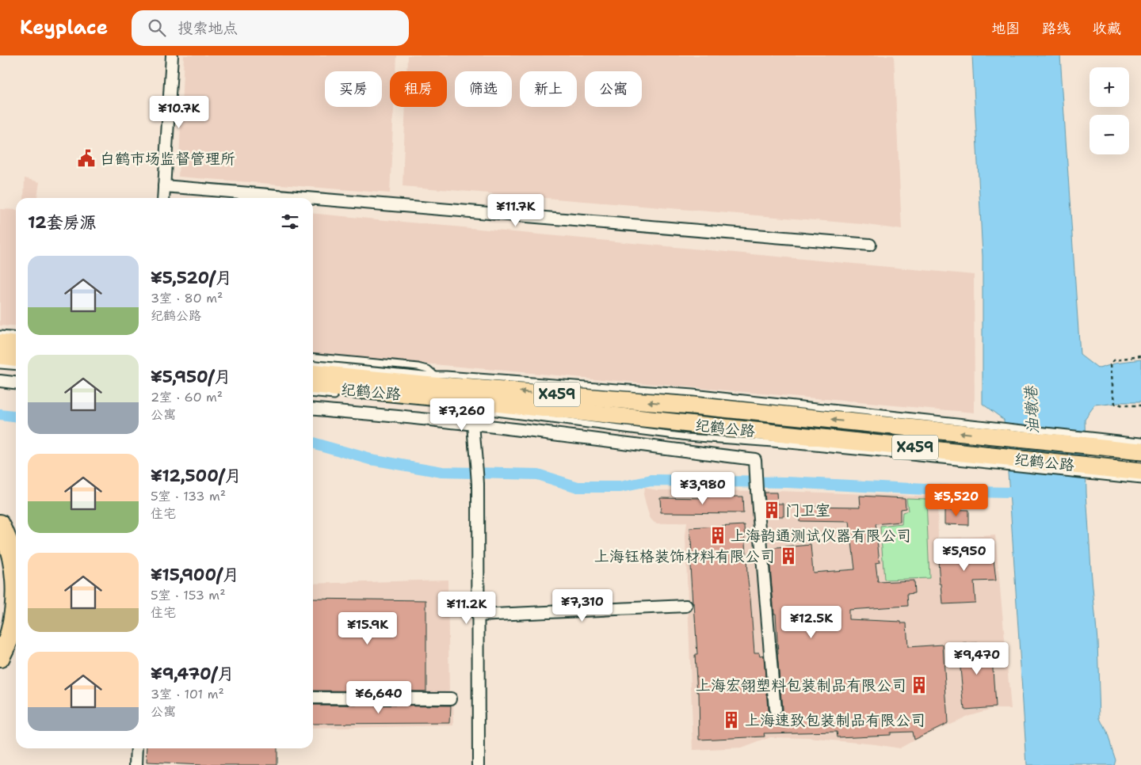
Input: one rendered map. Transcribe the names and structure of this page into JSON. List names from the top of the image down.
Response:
{
  "streets": {
    "main road": ["纪鹤公路", "X459"]
  },
  "water": ["油墩港"],
  "places": {
    "public building": ["白鹤市场监督管理所"],
    "building": [
      "门卫室",
      "上海韵通测试仪器有限公司",
      "上海钰格装饰材料有限公司",
      "上海宏翎塑料包装制品有限公司",
      "上海速致包装制品有限公司"
    ]
  },
  "page": {
    "header": "Keyplace",
    "search": "搜索地点",
    "nav": ["地图", "路线", "收藏"],
    "map_buttons": ["+", "−"],
    "chip": [
      "买房",
      "租房",
      "筛选",
      "新上",
      "公寓"
    ],
    "price": [
      "¥10.7K",
      "¥11.7K",
      "¥7,260",
      "¥3,980",
      "¥5,520",
      "¥5,950",
      "¥7,310",
      "¥11.2K",
      "¥12.5K",
      "¥15.9K",
      "¥9,470",
      "¥6,640"
    ],
    "heading": "12套房源",
    "list": [
      {
        "name": "¥5,520/月",
        "note": "3室 · 80 m² · 纪鹤公路"
      },
      {
        "name": "¥5,950/月",
        "note": "2室 · 60 m² · 公寓"
      },
      {
        "name": "¥12,500/月",
        "note": "5室 · 133 m² · 住宅"
      },
      {
        "name": "¥15,900/月",
        "note": "5室 · 153 m² · 住宅"
      },
      {
        "name": "¥9,470/月",
        "note": "3室 · 101 m² · 公寓"
      }
    ]
  }
}
